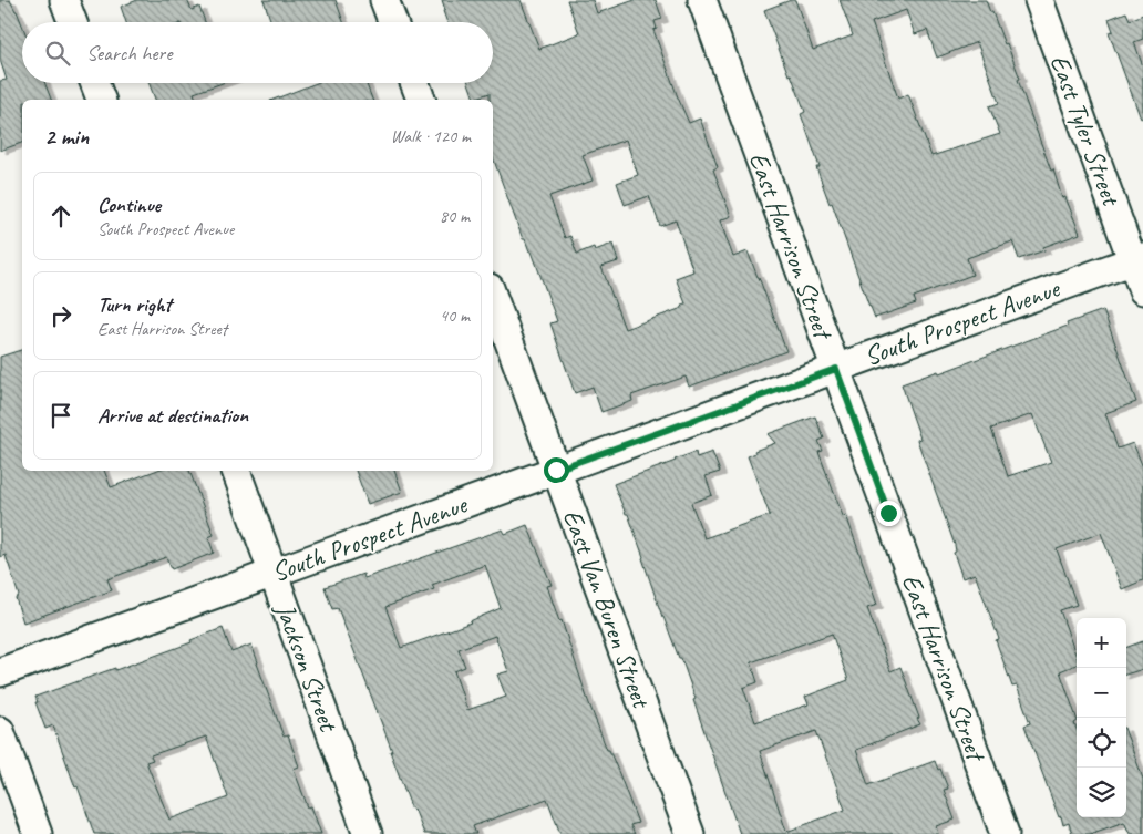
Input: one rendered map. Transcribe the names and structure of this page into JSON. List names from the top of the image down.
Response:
{
  "streets": {
    "street": [
      "East Tyler Street",
      "East Harrison Street",
      "South Prospect Avenue",
      "East Van Buren Street",
      "Jackson Street"
    ]
  },
  "crossings": [
    ["East Tyler Street", "South Prospect Avenue"],
    ["East Harrison Street", "South Prospect Avenue"],
    ["South Prospect Avenue", "East Van Buren Street"],
    ["South Prospect Avenue", "Jackson Street"]
  ],
  "page": {
    "search": "Search here",
    "heading": ["2 min", "Walk · 120 m"],
    "list": [
      ["Continue", "South Prospect Avenue", "80 m"],
      ["Turn right", "East Harrison Street", "40 m"],
      "Arrive at destination"
    ],
    "map_buttons": ["+", "−"]
  }
}
